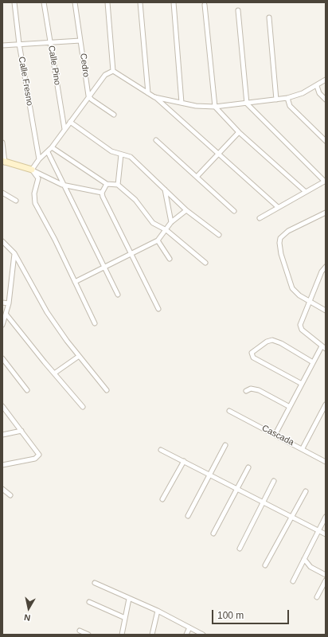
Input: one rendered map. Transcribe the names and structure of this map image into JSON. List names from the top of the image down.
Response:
{
  "streets": {
    "street": [
      "Calle Pino",
      "Cedro",
      "Calle Fresno",
      "Cascada"
    ]
  },
  "scale_bar": "100 m",
  "north": "bottom"
}
